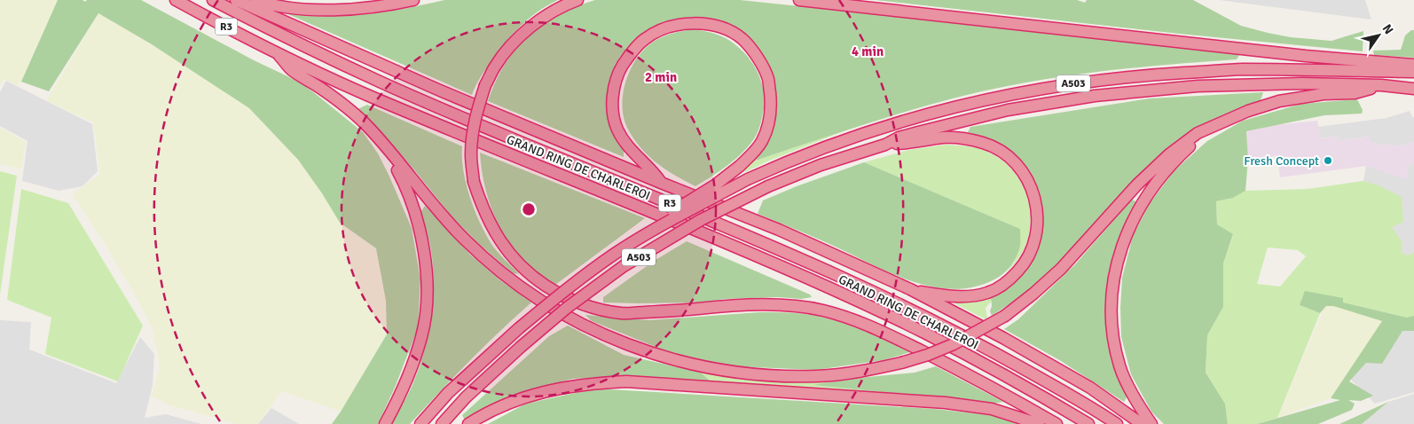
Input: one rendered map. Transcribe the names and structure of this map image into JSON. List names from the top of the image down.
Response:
{
  "streets": {
    "highway": ["R3", "A503", "GRAND RING DE CHARLEROI"]
  },
  "places": ["Fresh Concept"],
  "north": "top right",
  "rings": ["4 min", "2 min"]
}
